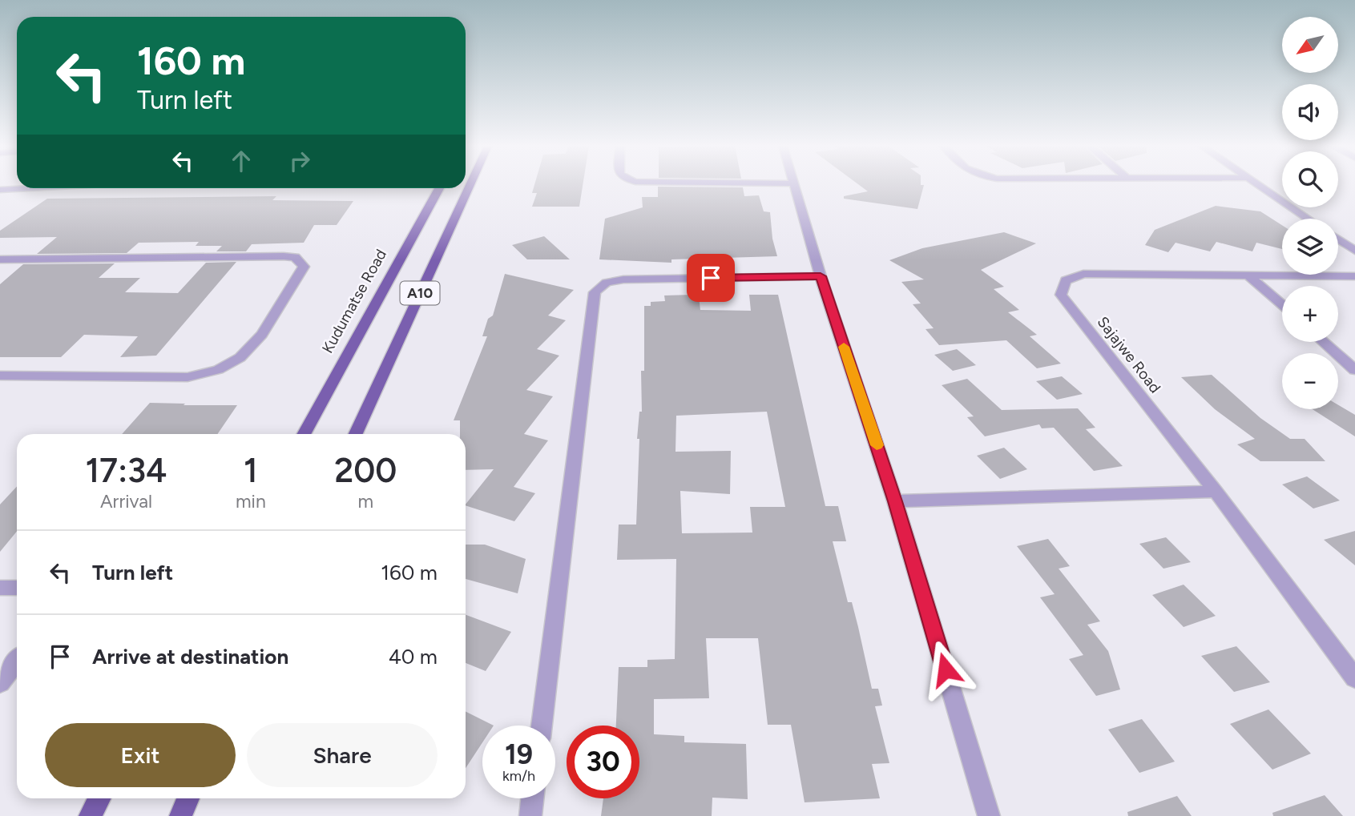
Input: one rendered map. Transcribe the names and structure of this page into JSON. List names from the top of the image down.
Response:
{
  "streets": {
    "main road": ["A10", "Kudumatse Road"],
    "street": ["Sajajwe Road"]
  },
  "north": "bottom left",
  "page": {
    "map_buttons": ["+", "−"],
    "turn": ["160 m", "Turn left"],
    "eta": [
      "17:34",
      "Arrival",
      "1",
      "min",
      "200",
      "m"
    ],
    "list": [
      {
        "name": "Turn left",
        "value": "160 m"
      },
      {
        "name": "Arrive at destination",
        "value": "40 m"
      }
    ],
    "buttons": ["Exit", "Share"],
    "speed": "19 km/h",
    "limit": "30"
  }
}
